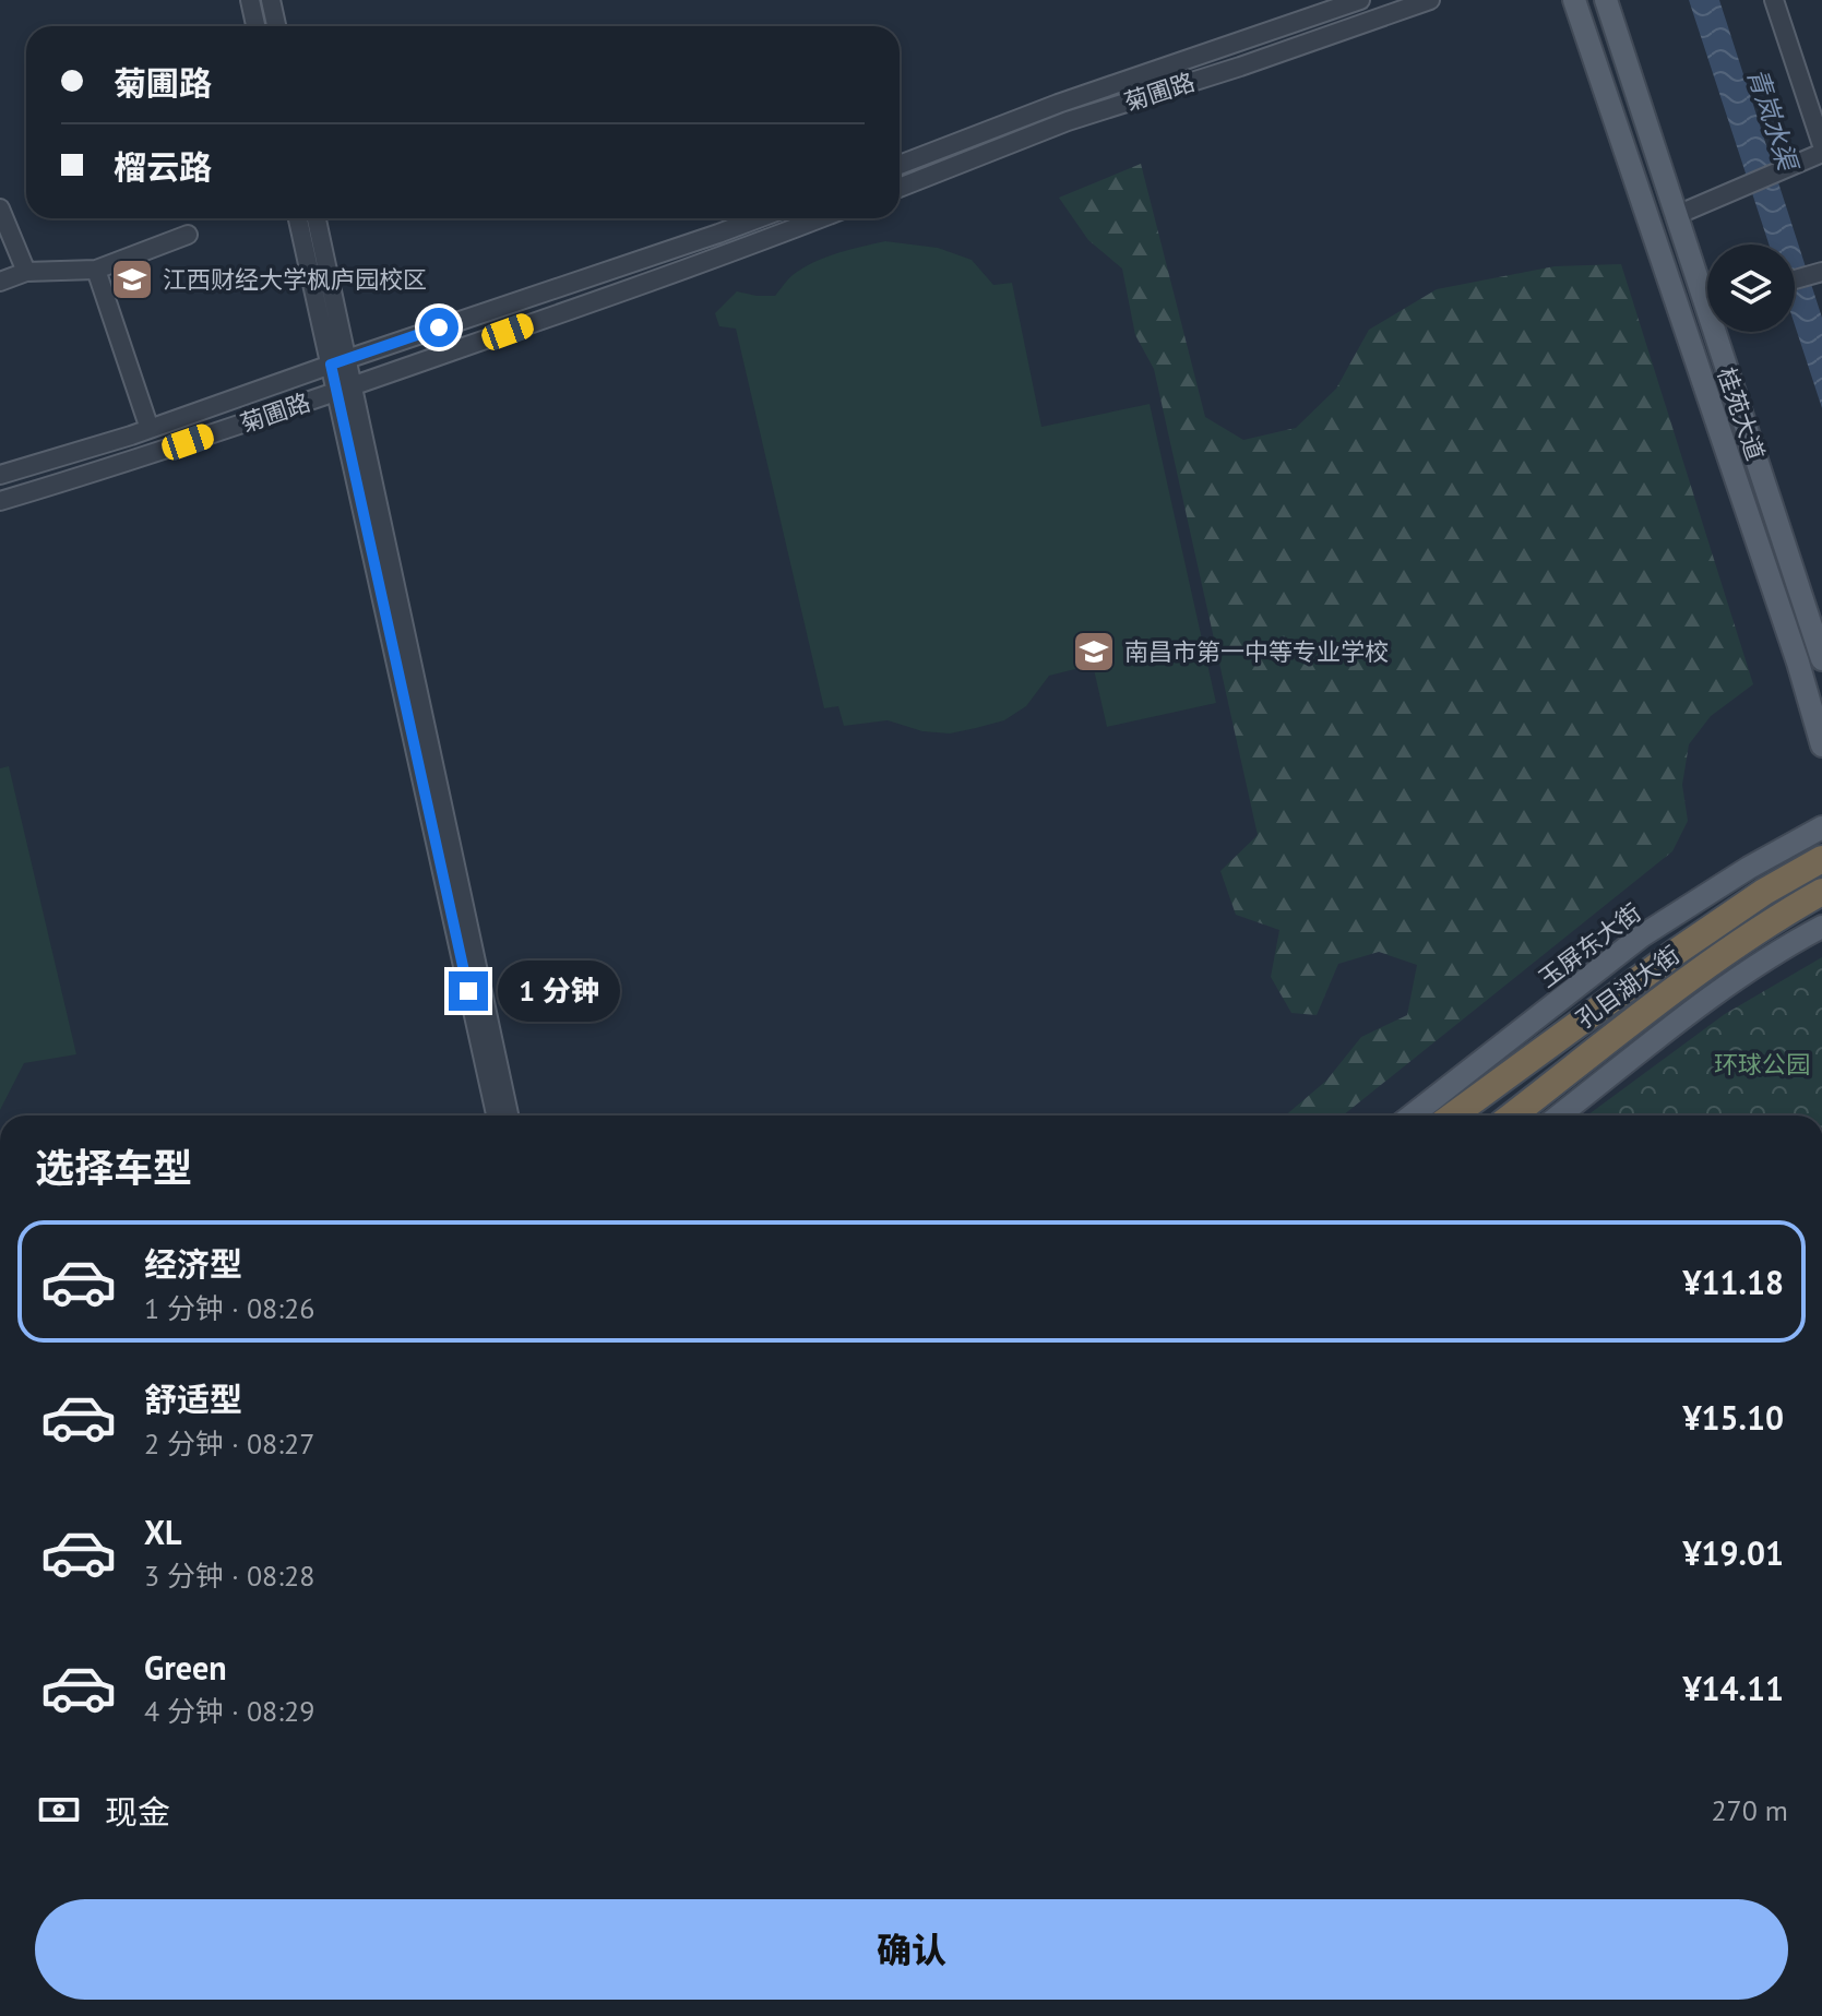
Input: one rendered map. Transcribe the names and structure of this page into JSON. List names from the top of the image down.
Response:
{
  "streets": {
    "highway": ["孔目湖大街"],
    "main road": ["桂苑大道", "玉屏东大街"],
    "street": ["菊圃路"]
  },
  "water": ["青岚水渠"],
  "parks": ["环球公园"],
  "places": {
    "school or university": ["江西财经大学枫庐园校区", "南昌市第一中等专业学校"]
  },
  "page": {
    "banner": ["菊圃路", "榴云路"],
    "bubble": "1 分钟",
    "heading": "选择车型",
    "list": [
      {
        "name": "经济型",
        "note": "1 分钟 · 08:26",
        "value": "¥11.18"
      },
      {
        "name": "舒适型",
        "note": "2 分钟 · 08:27",
        "value": "¥15.10"
      },
      {
        "name": "XL",
        "note": "3 分钟 · 08:28",
        "value": "¥19.01"
      },
      {
        "name": "Green",
        "note": "4 分钟 · 08:29",
        "value": "¥14.11"
      }
    ],
    "pay": ["现金", "270 m"],
    "buttons": "确认"
  }
}
